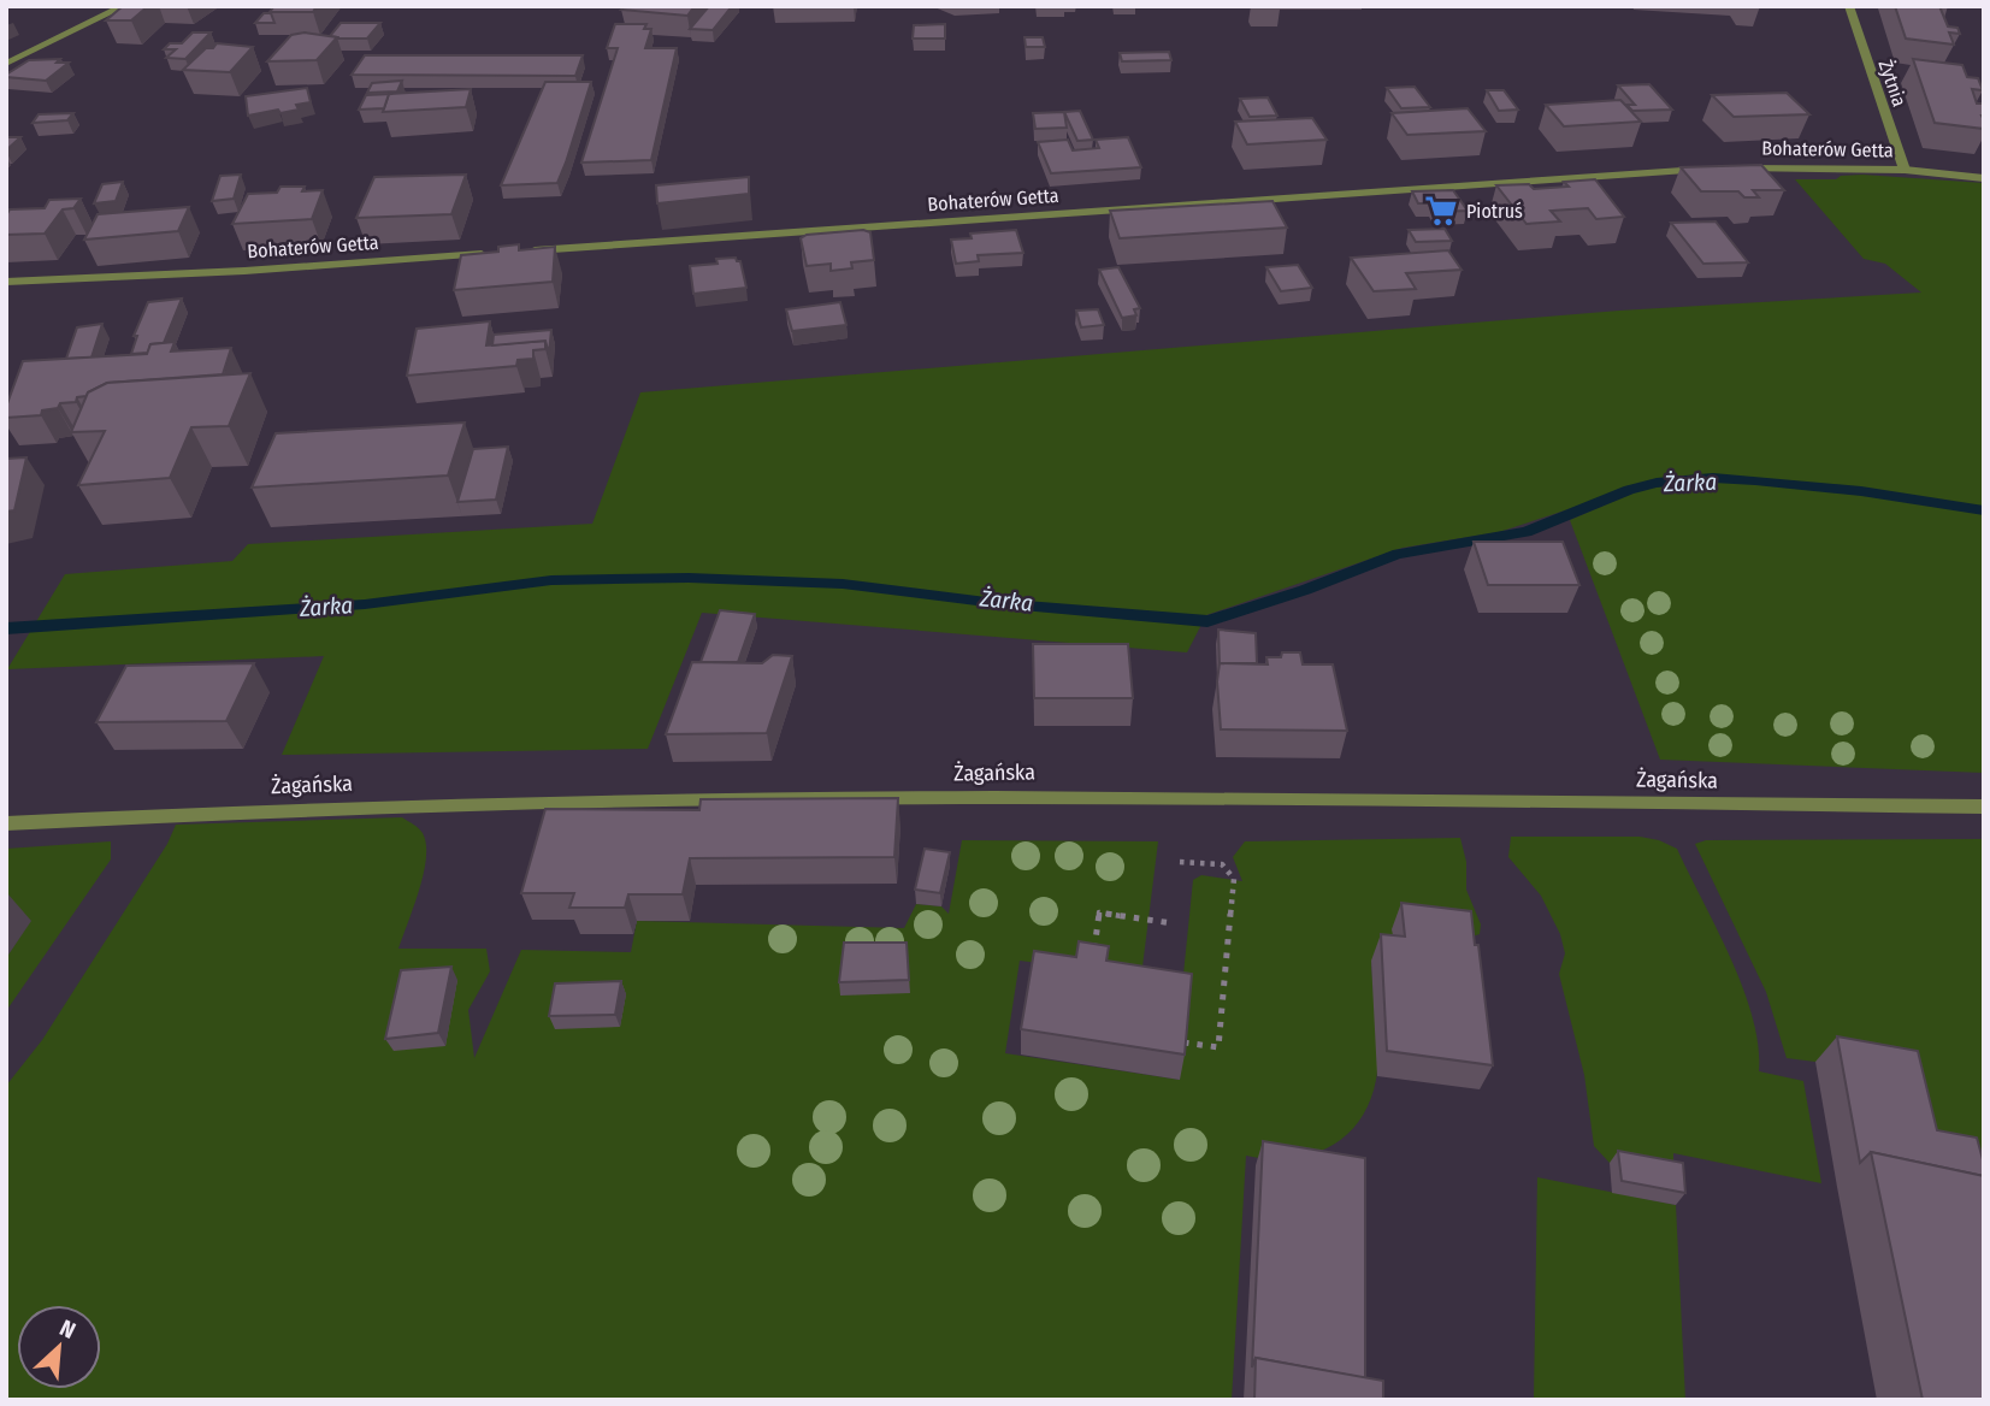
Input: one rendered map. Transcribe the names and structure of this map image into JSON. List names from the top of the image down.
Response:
{
  "streets": {
    "street": ["Żytnia", "Bohaterów Getta", "Żagańska"]
  },
  "crossings": [
    ["Żytnia", "Bohaterów Getta"]
  ],
  "water": ["Żarka"],
  "places": {
    "supermarket": ["Piotruś"]
  },
  "north": "top right"
}
